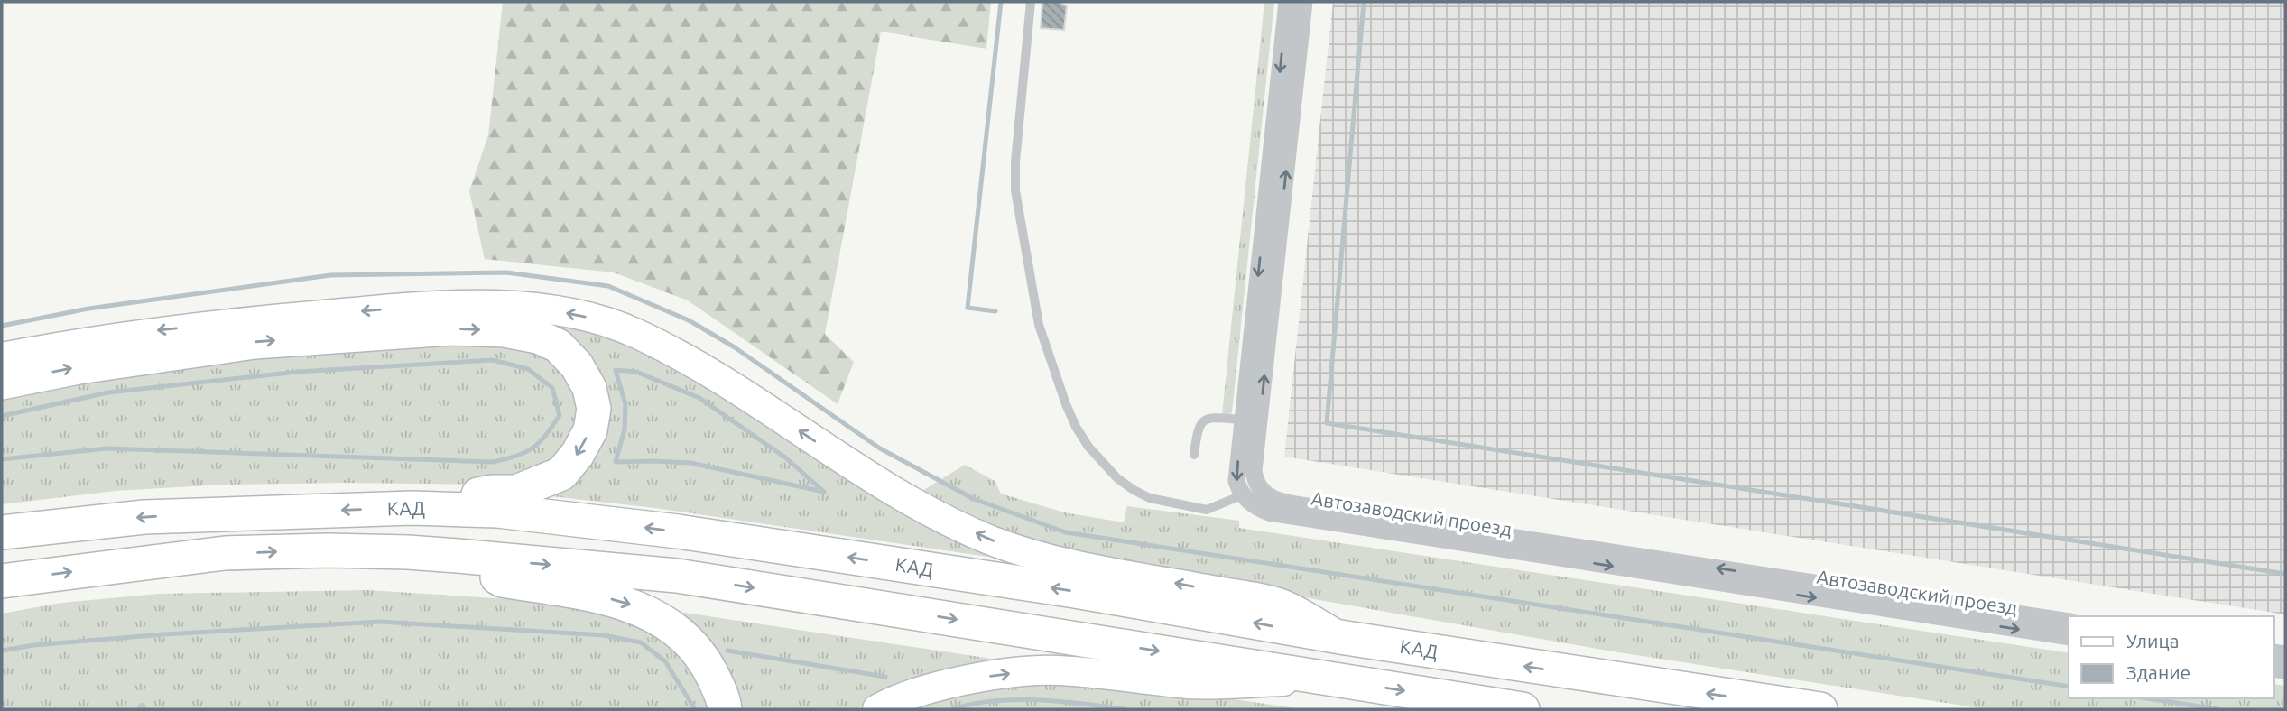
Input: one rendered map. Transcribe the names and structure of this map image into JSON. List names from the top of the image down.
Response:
{
  "streets": {
    "highway": ["КАД"],
    "street": ["Автозаводский проезд"]
  },
  "legend": ["Улица", "Здание"]
}
